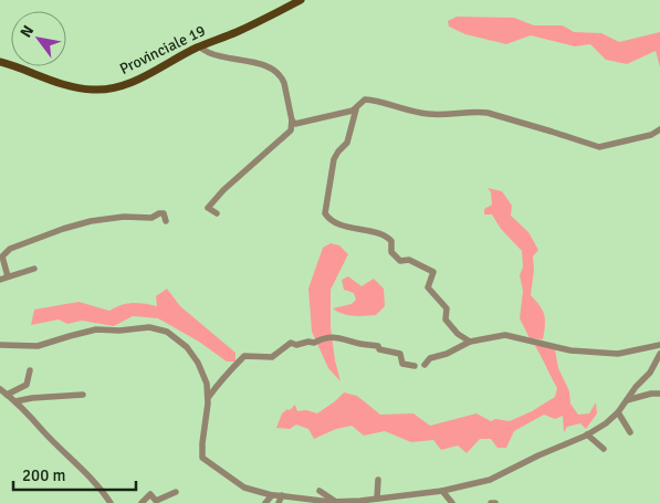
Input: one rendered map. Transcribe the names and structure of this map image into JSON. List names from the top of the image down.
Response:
{
  "streets": {
    "main road": ["Provinciale 19"]
  },
  "scale_bar": "200 m",
  "north": "top left"
}
